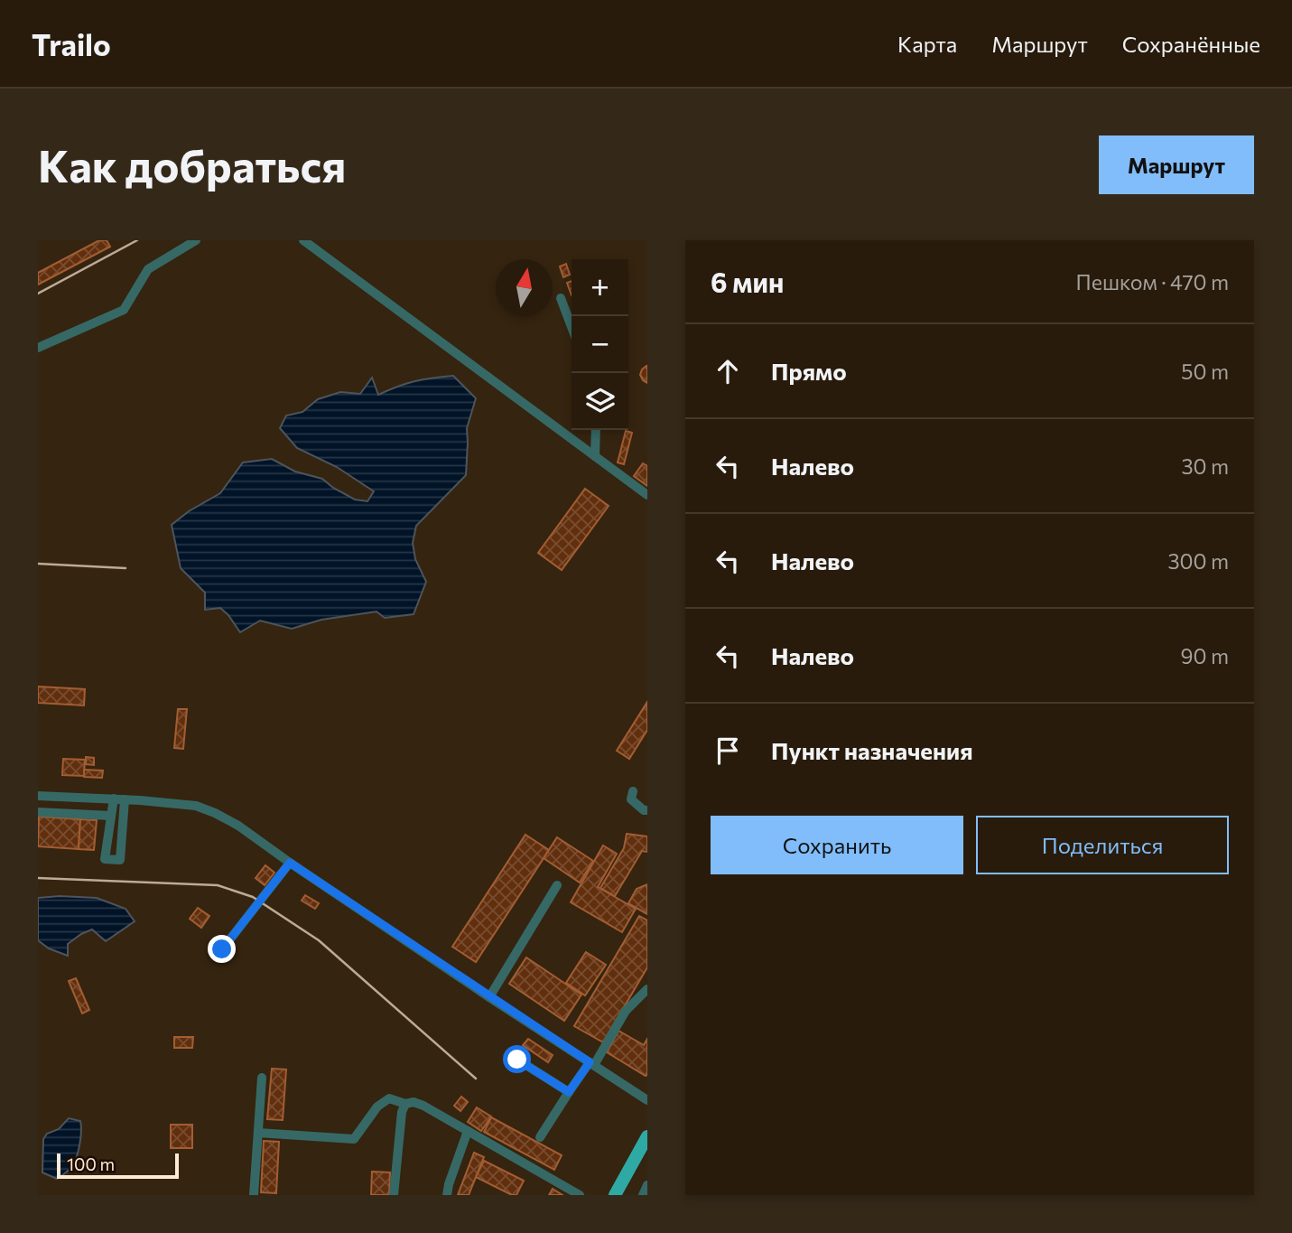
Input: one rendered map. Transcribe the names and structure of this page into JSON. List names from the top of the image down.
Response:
{
  "scale_bar": "100 m",
  "north": "top",
  "page": {
    "header": "Trailo",
    "nav": ["Карта", "Маршрут", "Сохранённые"],
    "buttons": [
      "Маршрут",
      ["Сохранить", "Поделиться"]
    ],
    "title": "Как добраться",
    "heading": ["6 мин", "Пешком · 470 m"],
    "map_buttons": ["+", "−"],
    "list": [
      ["Прямо", "50 m"],
      ["Налево", "30 m"],
      ["Налево", "300 m"],
      ["Налево", "90 m"],
      "Пункт назначения"
    ],
    "scale": "100 m"
  }
}
